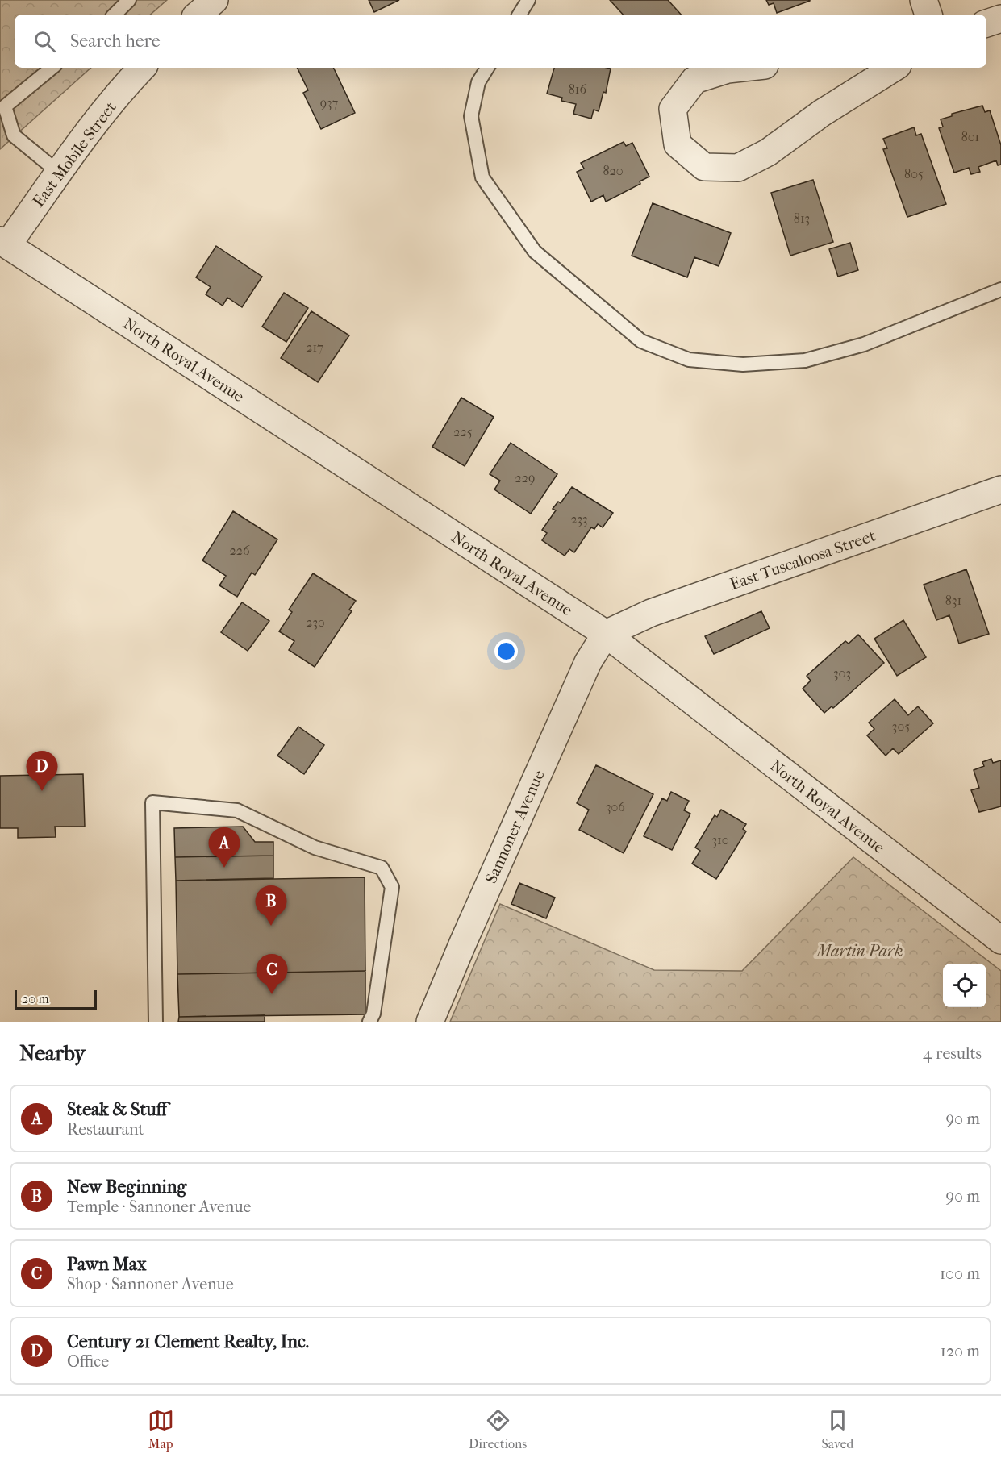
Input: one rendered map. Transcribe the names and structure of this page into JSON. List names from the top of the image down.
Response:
{
  "streets": {
    "street": [
      "East Mobile Street",
      "North Royal Avenue",
      "East Tuscaloosa Street",
      "Sannoner Avenue"
    ]
  },
  "crossings": [
    ["East Mobile Street", "North Royal Avenue"],
    ["North Royal Avenue", "East Tuscaloosa Street"],
    ["North Royal Avenue", "Sannoner Avenue"],
    ["East Tuscaloosa Street", "Sannoner Avenue"]
  ],
  "parks": ["Martin Park"],
  "house_numbers": [
    "816",
    "937",
    "801",
    "820",
    "805",
    "813",
    "217",
    "225",
    "229",
    "233",
    "226",
    "831",
    "230",
    "303",
    "305",
    "306",
    "310"
  ],
  "scale_bar": "20 m",
  "page": {
    "search": "Search here",
    "pins": [
      "D",
      "A",
      "B",
      "C"
    ],
    "scale": "20 m",
    "heading": ["Nearby", "4 results"],
    "list": [
      {
        "mark": "A",
        "name": "Steak & Stuff",
        "note": "Restaurant",
        "value": "90 m"
      },
      {
        "mark": "B",
        "name": "New Beginning",
        "note": "Temple · Sannoner Avenue",
        "value": "90 m"
      },
      {
        "mark": "C",
        "name": "Pawn Max",
        "note": "Shop · Sannoner Avenue",
        "value": "100 m"
      },
      {
        "mark": "D",
        "name": "Century 21 Clement Realty, Inc.",
        "note": "Office",
        "value": "120 m"
      }
    ],
    "nav": ["Map", "Directions", "Saved"]
  }
}
